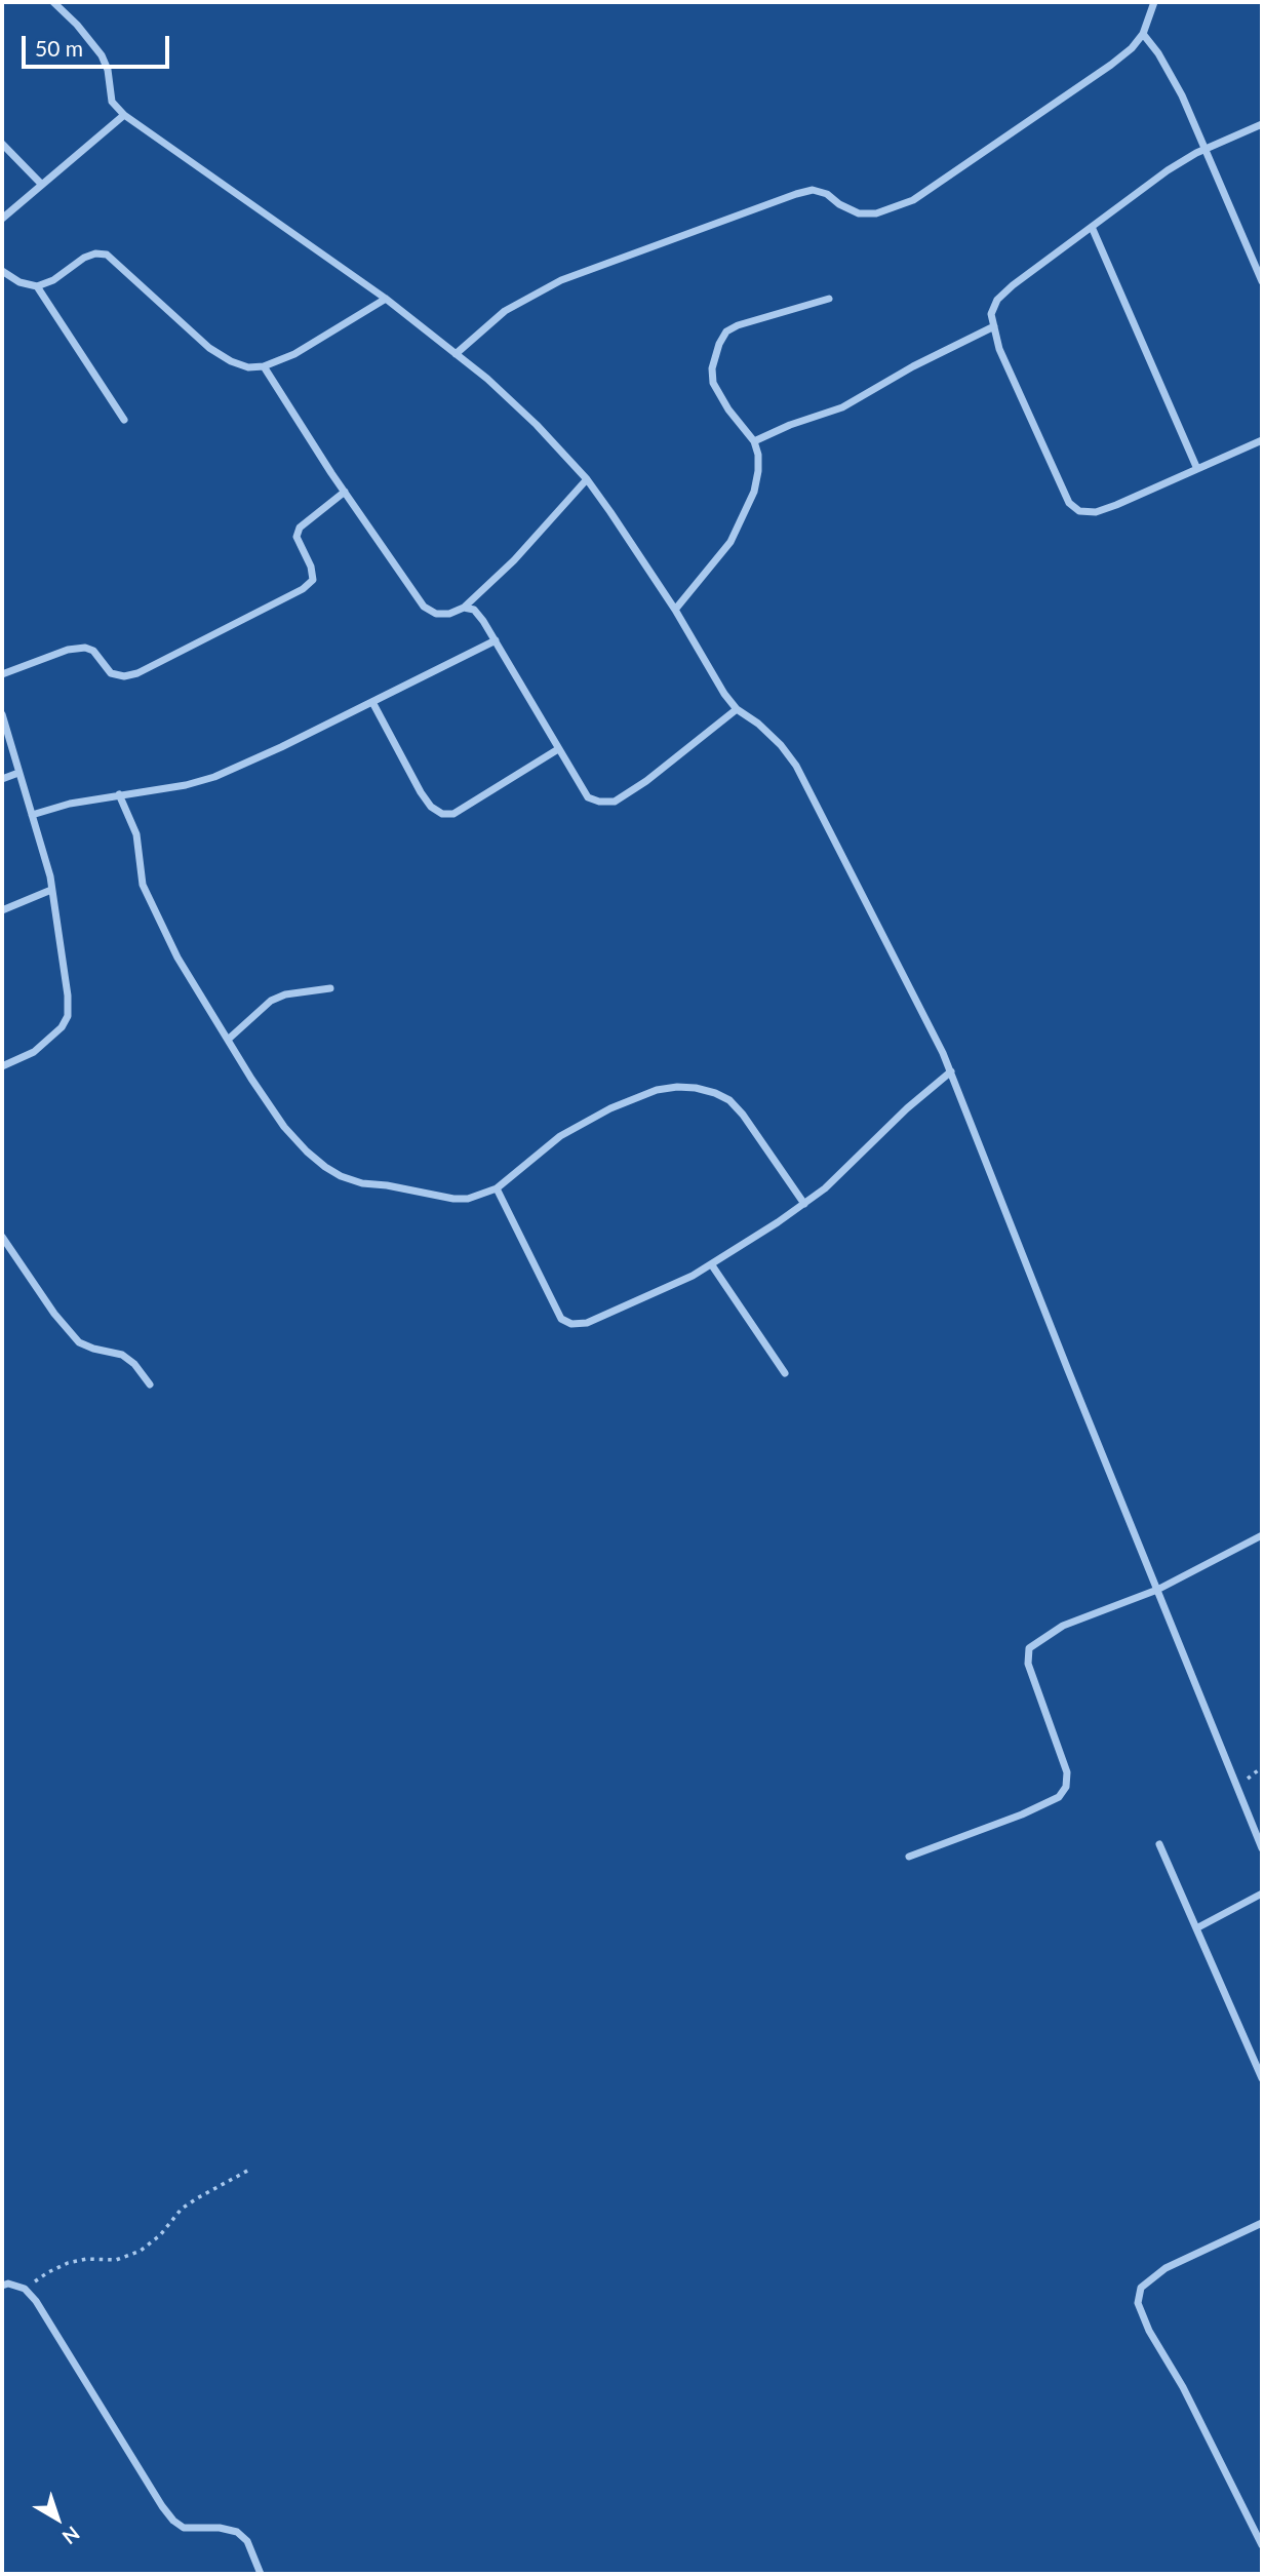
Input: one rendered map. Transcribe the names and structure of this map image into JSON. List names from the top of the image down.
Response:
{
  "scale_bar": "50 m",
  "north": "bottom right"
}
